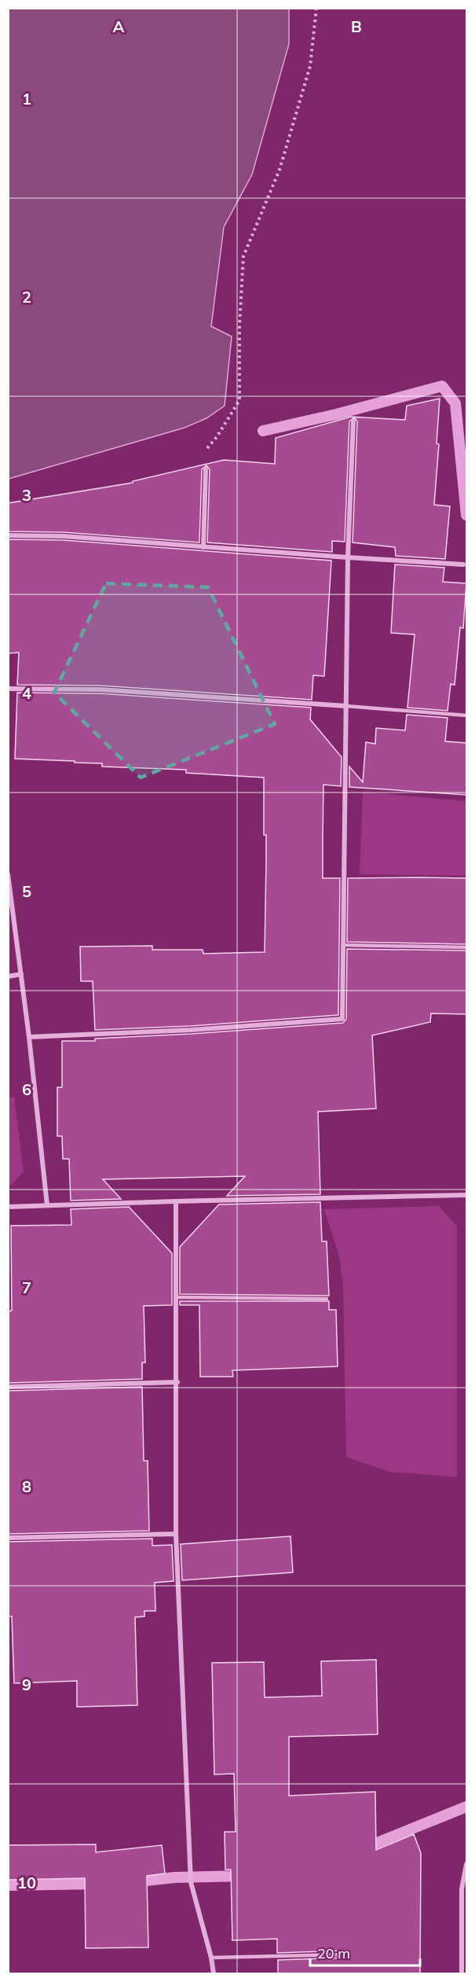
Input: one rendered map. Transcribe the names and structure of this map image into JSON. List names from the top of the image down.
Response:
{
  "scale_bar": "20 m",
  "grid": {
    "columns": ["A", "B"],
    "rows": [
      "1",
      "2",
      "3",
      "4",
      "5",
      "6",
      "7",
      "8",
      "9",
      "10"
    ]
  }
}
